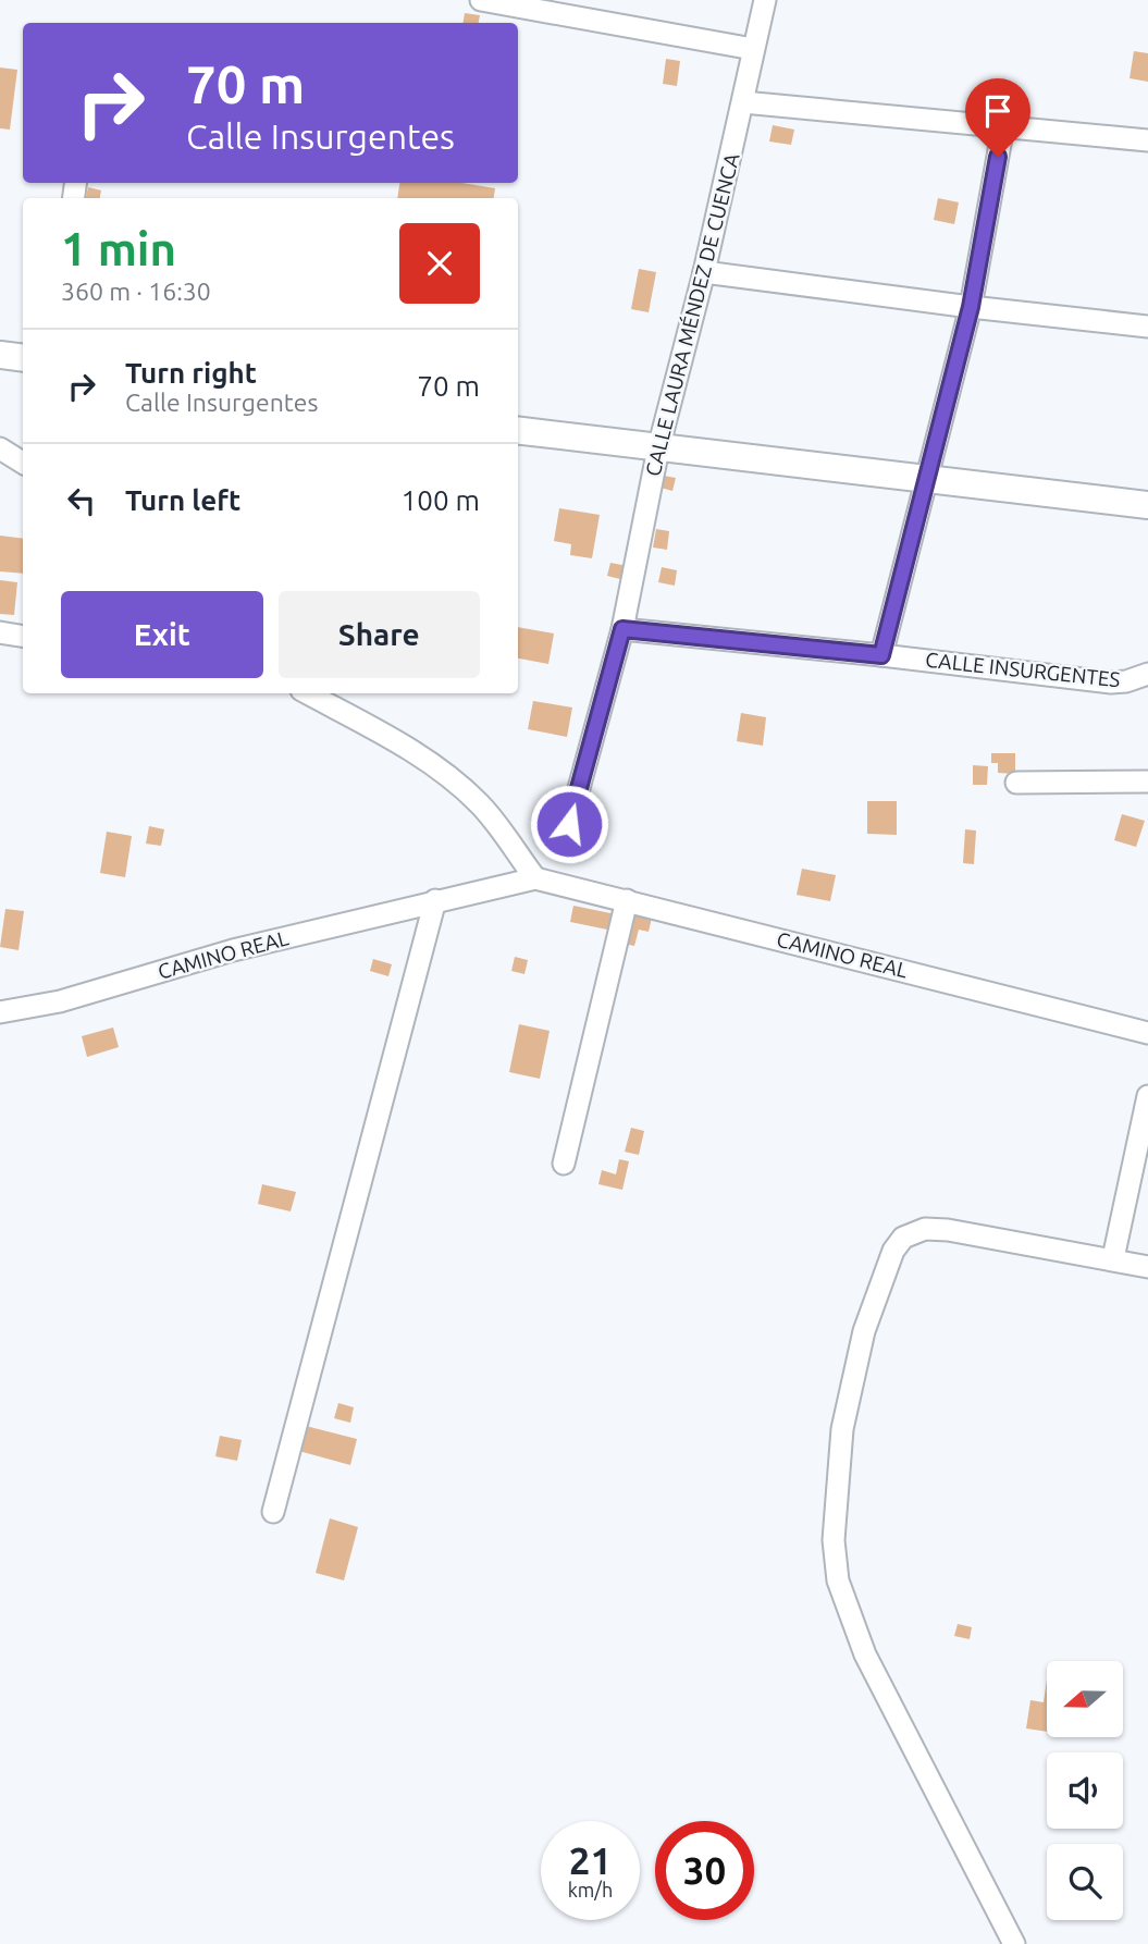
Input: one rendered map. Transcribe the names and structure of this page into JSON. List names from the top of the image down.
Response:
{
  "streets": {
    "street": ["CALLE LAURA MÉNDEZ DE CUENCA", "CALLE INSURGENTES", "CAMINO REAL"]
  },
  "crossings": [
    ["CALLE LAURA MÉNDEZ DE CUENCA", "CALLE INSURGENTES"]
  ],
  "north": "left",
  "page": {
    "turn": ["70 m", "Calle Insurgentes"],
    "heading": ["1 min", "360 m · 16:30"],
    "list": [
      {
        "name": "Turn right",
        "note": "Calle Insurgentes",
        "value": "70 m"
      },
      {
        "name": "Turn left",
        "value": "100 m"
      }
    ],
    "buttons": ["Exit", "Share"],
    "speed": "21 km/h",
    "limit": "30"
  }
}
